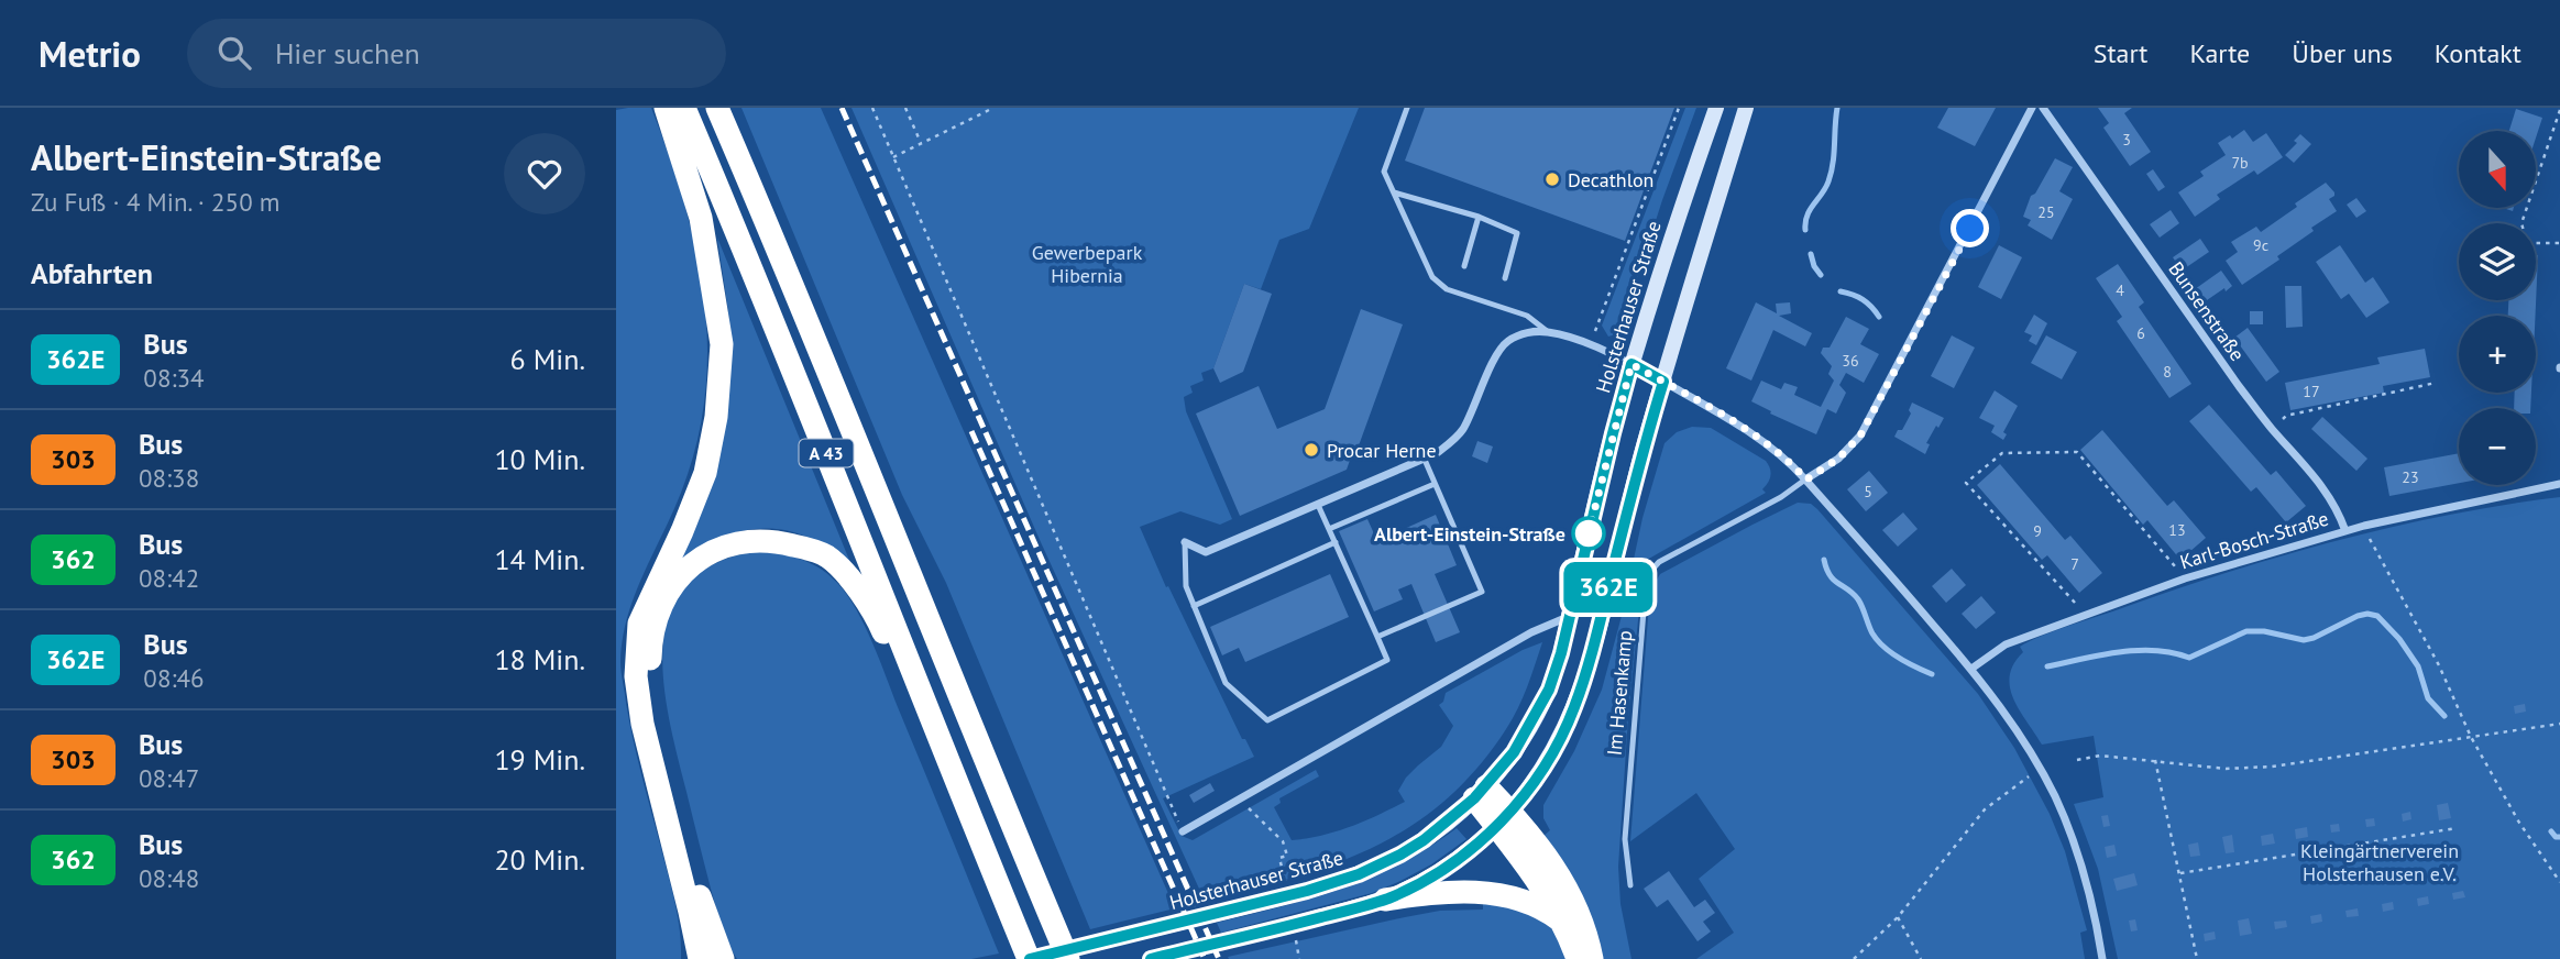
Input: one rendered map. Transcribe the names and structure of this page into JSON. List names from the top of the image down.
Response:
{
  "streets": {
    "highway": ["A 43"],
    "main road": ["Holsterhauser Straße"],
    "street": ["Bunsenstraße", "Karl-Bosch-Straße", "Im Hasenkamp"]
  },
  "crossings": [
    ["Holsterhauser Straße", "A 43"],
    ["Bunsenstraße", "Karl-Bosch-Straße"]
  ],
  "parks": ["Gewerbepark Hibernia", "Kleingärtnerverein Holsterhausen e.V."],
  "places": ["Decathlon", "Procar Herne", "Albert-Einstein-Straße"],
  "lines": ["bus line 362E"],
  "house_numbers": [
    "3",
    "7b",
    "25",
    "9c",
    "4",
    "6",
    "36",
    "8",
    "17",
    "23",
    "5",
    "13",
    "9",
    "7"
  ],
  "north": "bottom",
  "page": {
    "header": "Metrio",
    "search": "Hier suchen",
    "nav": [
      "Start",
      "Karte",
      "Über uns",
      "Kontakt"
    ],
    "heading": [
      ["Albert-Einstein-Straße", "Zu Fuß · 4 Min. · 250 m"],
      "Abfahrten"
    ],
    "on_map": "362E",
    "map_buttons": ["+", "−"],
    "list": [
      {
        "mark": "362E",
        "name": "Bus",
        "note": "08:34",
        "value": "6 Min."
      },
      {
        "mark": "303",
        "name": "Bus",
        "note": "08:38",
        "value": "10 Min."
      },
      {
        "mark": "362",
        "name": "Bus",
        "note": "08:42",
        "value": "14 Min."
      },
      {
        "mark": "362E",
        "name": "Bus",
        "note": "08:46",
        "value": "18 Min."
      },
      {
        "mark": "303",
        "name": "Bus",
        "note": "08:47",
        "value": "19 Min."
      },
      {
        "mark": "362",
        "name": "Bus",
        "note": "08:48",
        "value": "20 Min."
      }
    ]
  }
}
